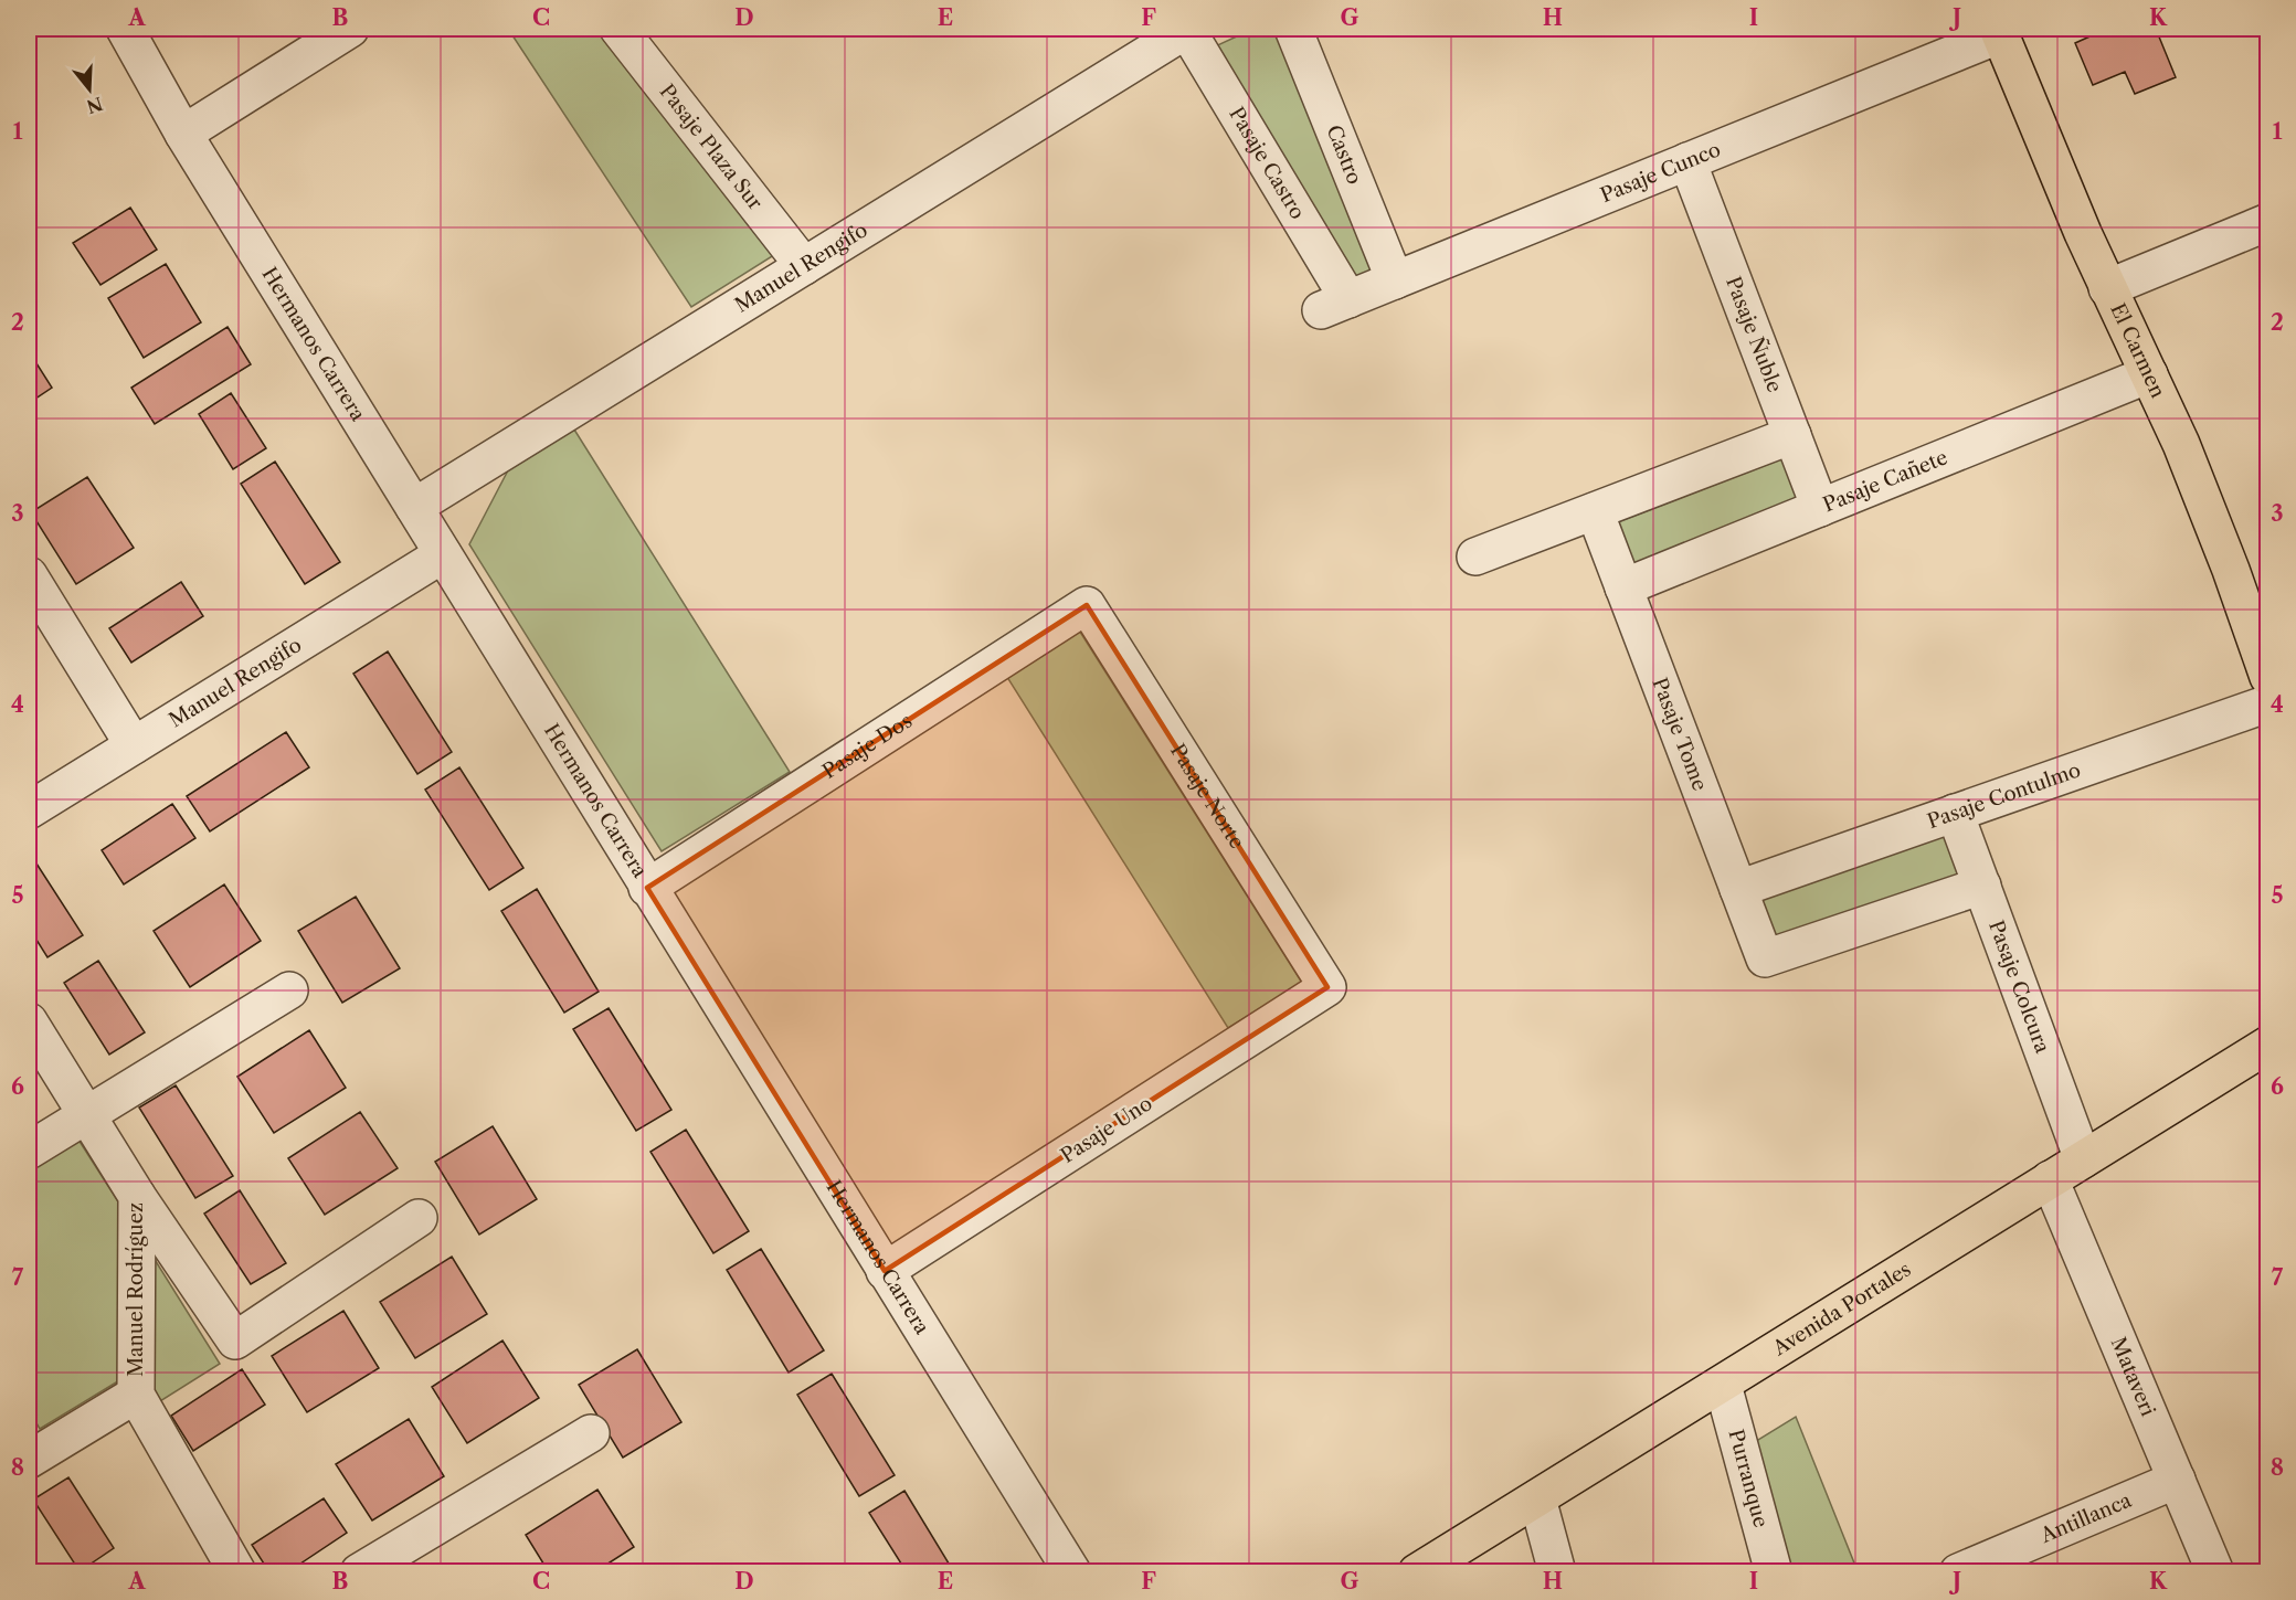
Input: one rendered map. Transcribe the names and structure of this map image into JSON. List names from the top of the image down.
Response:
{
  "streets": {
    "main road": ["El Carmen", "Avenida Portales"],
    "street": [
      "Pasaje Plaza Sur",
      "Castro",
      "Pasaje Castro",
      "Pasaje Cunco",
      "Manuel Rengifo",
      "Pasaje Ñuble",
      "Hermanos Carrera",
      "Pasaje Cañete",
      "Pasaje Tome",
      "Pasaje Dos",
      "Pasaje Norte",
      "Pasaje Contulmo",
      "Pasaje Colcura",
      "Pasaje Uno",
      "Manuel Rodríguez",
      "Mataveri",
      "Purranque",
      "Antillanca"
    ]
  },
  "crossings": [
    ["Pasaje Plaza Sur", "Manuel Rengifo"],
    ["Castro", "Pasaje Cunco"],
    ["Pasaje Castro", "Pasaje Cunco"],
    ["Pasaje Castro", "Manuel Rengifo"],
    ["Pasaje Cunco", "Pasaje Ñuble"],
    ["Pasaje Cunco", "El Carmen"],
    ["Manuel Rengifo", "Hermanos Carrera"],
    ["Pasaje Ñuble", "Pasaje Cañete"],
    ["Hermanos Carrera", "Pasaje Dos"],
    ["Hermanos Carrera", "Pasaje Uno"],
    ["El Carmen", "Pasaje Cañete"],
    ["Pasaje Cañete", "Pasaje Tome"],
    ["Pasaje Tome", "Pasaje Contulmo"],
    ["Pasaje Tome", "Pasaje Colcura"],
    ["Pasaje Dos", "Pasaje Norte"],
    ["Pasaje Norte", "Pasaje Uno"],
    ["Pasaje Contulmo", "Pasaje Colcura"],
    ["Pasaje Colcura", "Avenida Portales"],
    ["Avenida Portales", "Mataveri"],
    ["Avenida Portales", "Purranque"],
    ["Mataveri", "Antillanca"]
  ],
  "north": "bottom",
  "grid": {
    "columns": [
      "A",
      "B",
      "C",
      "D",
      "E",
      "F",
      "G",
      "H",
      "I",
      "J",
      "K"
    ],
    "rows": [
      "1",
      "2",
      "3",
      "4",
      "5",
      "6",
      "7",
      "8"
    ]
  }
}
